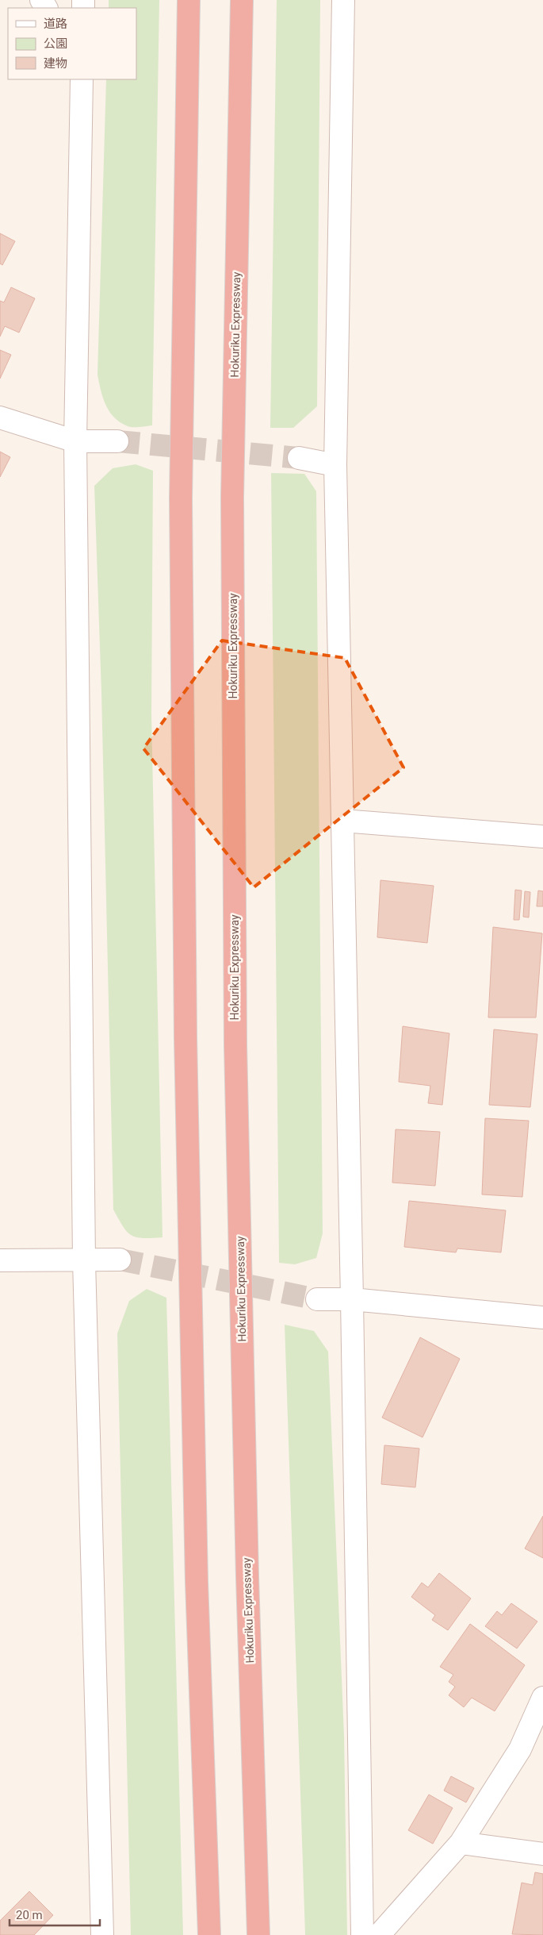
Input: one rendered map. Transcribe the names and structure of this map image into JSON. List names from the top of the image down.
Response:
{
  "streets": {
    "highway": ["Hokuriku Expressway"]
  },
  "legend": ["道路", "公園", "建物"],
  "scale_bar": "20 m"
}
